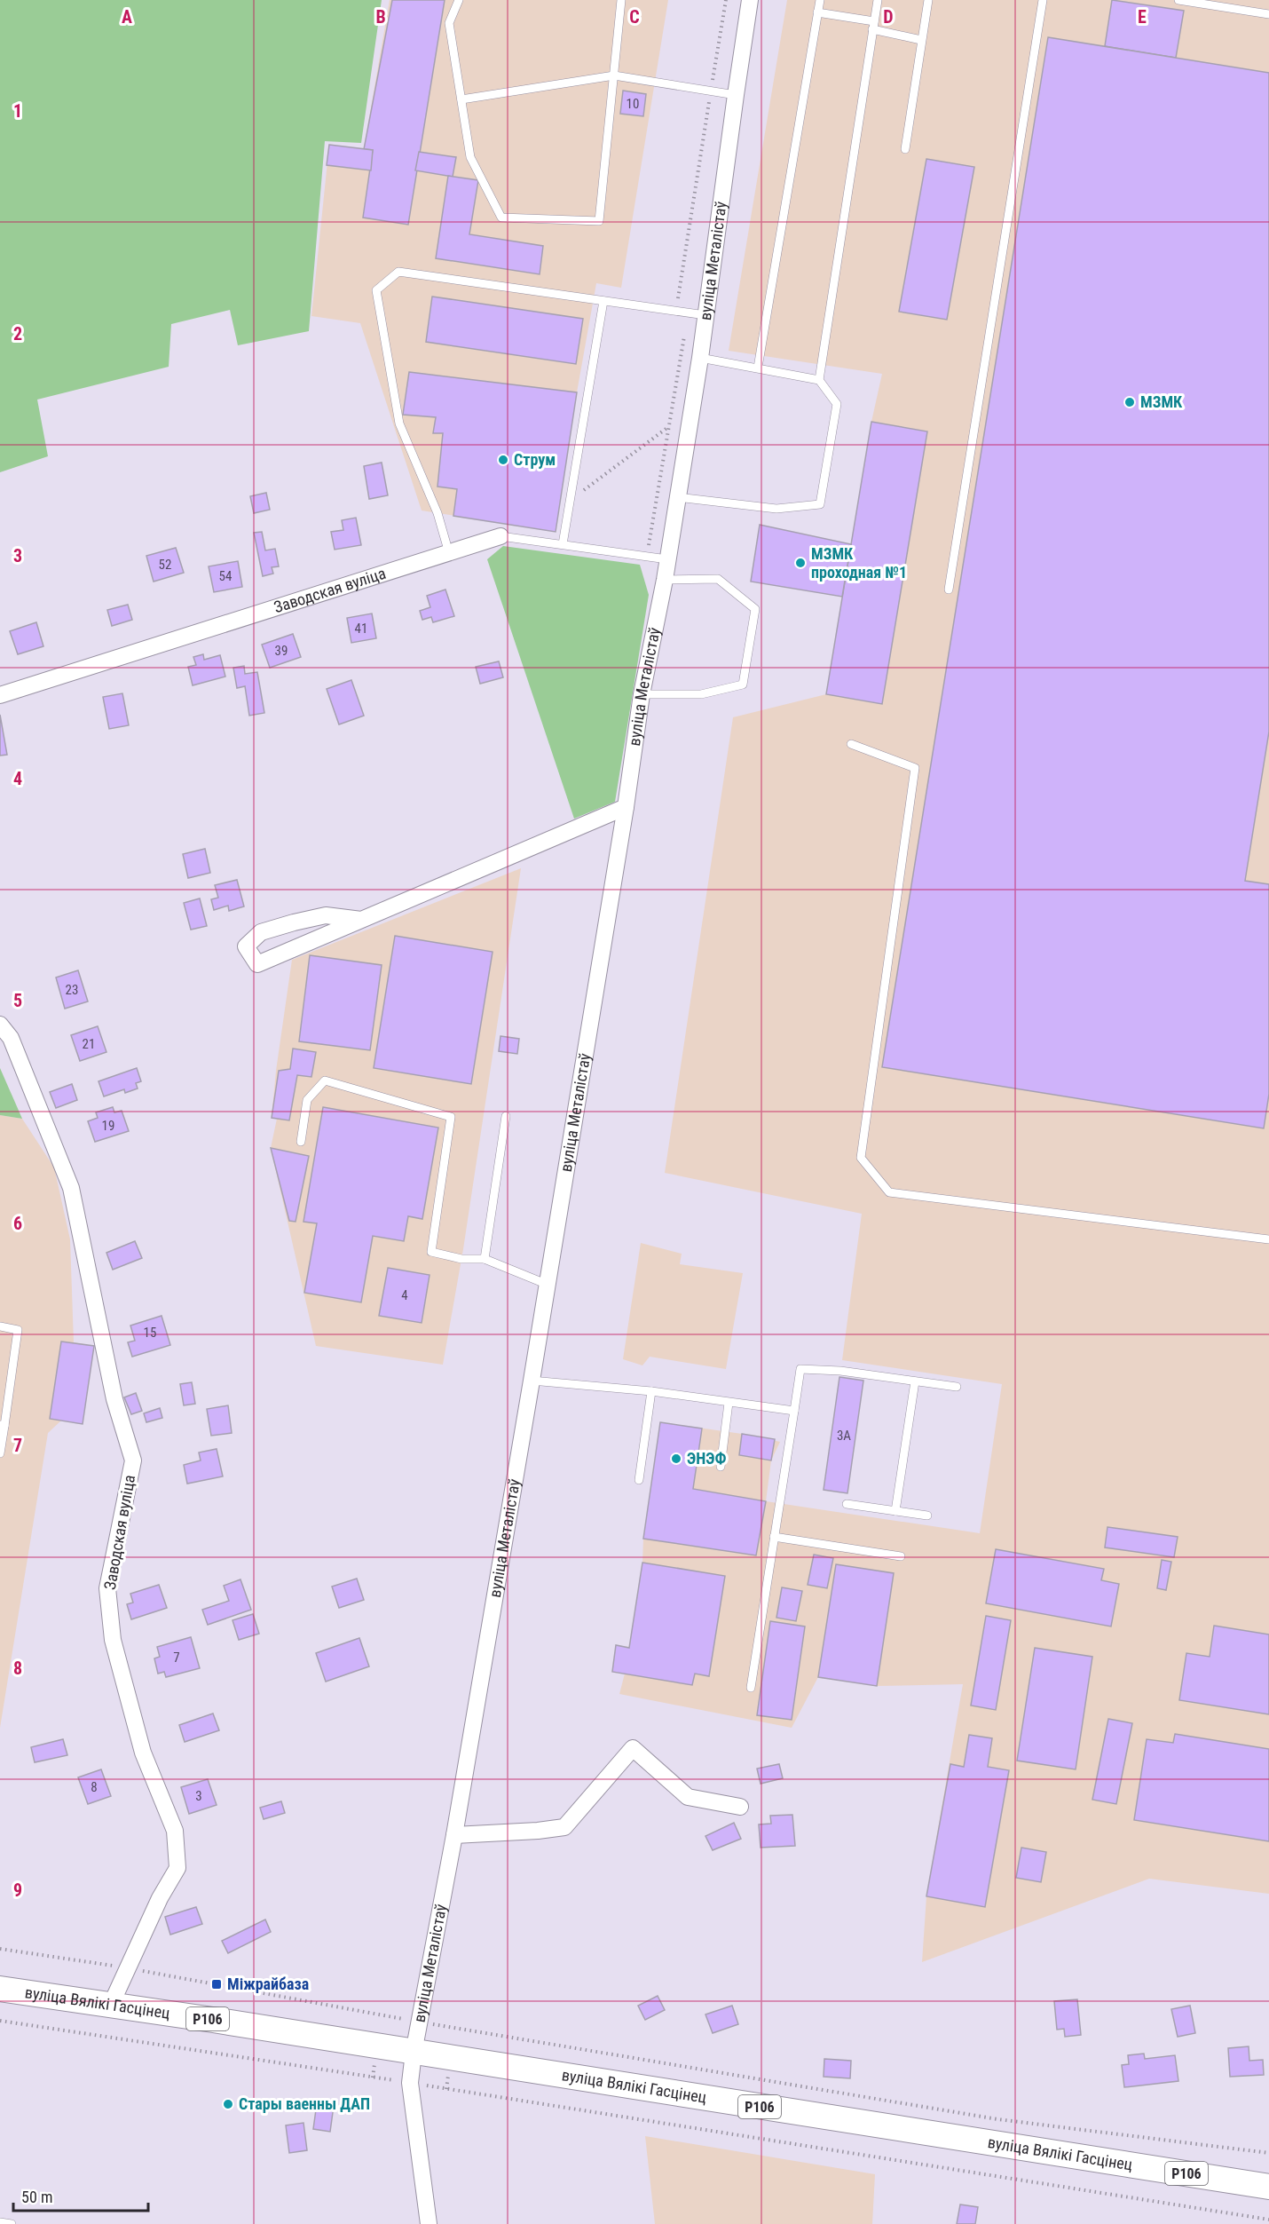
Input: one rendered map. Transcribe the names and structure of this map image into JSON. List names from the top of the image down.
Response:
{
  "streets": {
    "main road": ["вуліца Вялікі Гасцінец", "Р106"],
    "street": ["вуліца Металістаў", "Заводская вуліца"]
  },
  "crossings": [
    ["вуліца Металістаў", "Заводская вуліца"],
    ["вуліца Металістаў", "вуліца Вялікі Гасцінец"],
    ["Заводская вуліца", "вуліца Вялікі Гасцінец"]
  ],
  "places": {
    "other": [
      "МЗМК",
      "Струм",
      "МЗМК проходная №1",
      "ЭНЭФ",
      "Стары ваенны ДАП"
    ],
    "transit": ["Міжрайбаза"]
  },
  "house_numbers": [
    "10",
    "52",
    "54",
    "41",
    "39",
    "23",
    "21",
    "19",
    "4",
    "15",
    "3А",
    "7",
    "8",
    "3"
  ],
  "scale_bar": "50 m",
  "grid": {
    "columns": [
      "A",
      "B",
      "C",
      "D",
      "E"
    ],
    "rows": [
      "1",
      "2",
      "3",
      "4",
      "5",
      "6",
      "7",
      "8",
      "9"
    ]
  }
}
